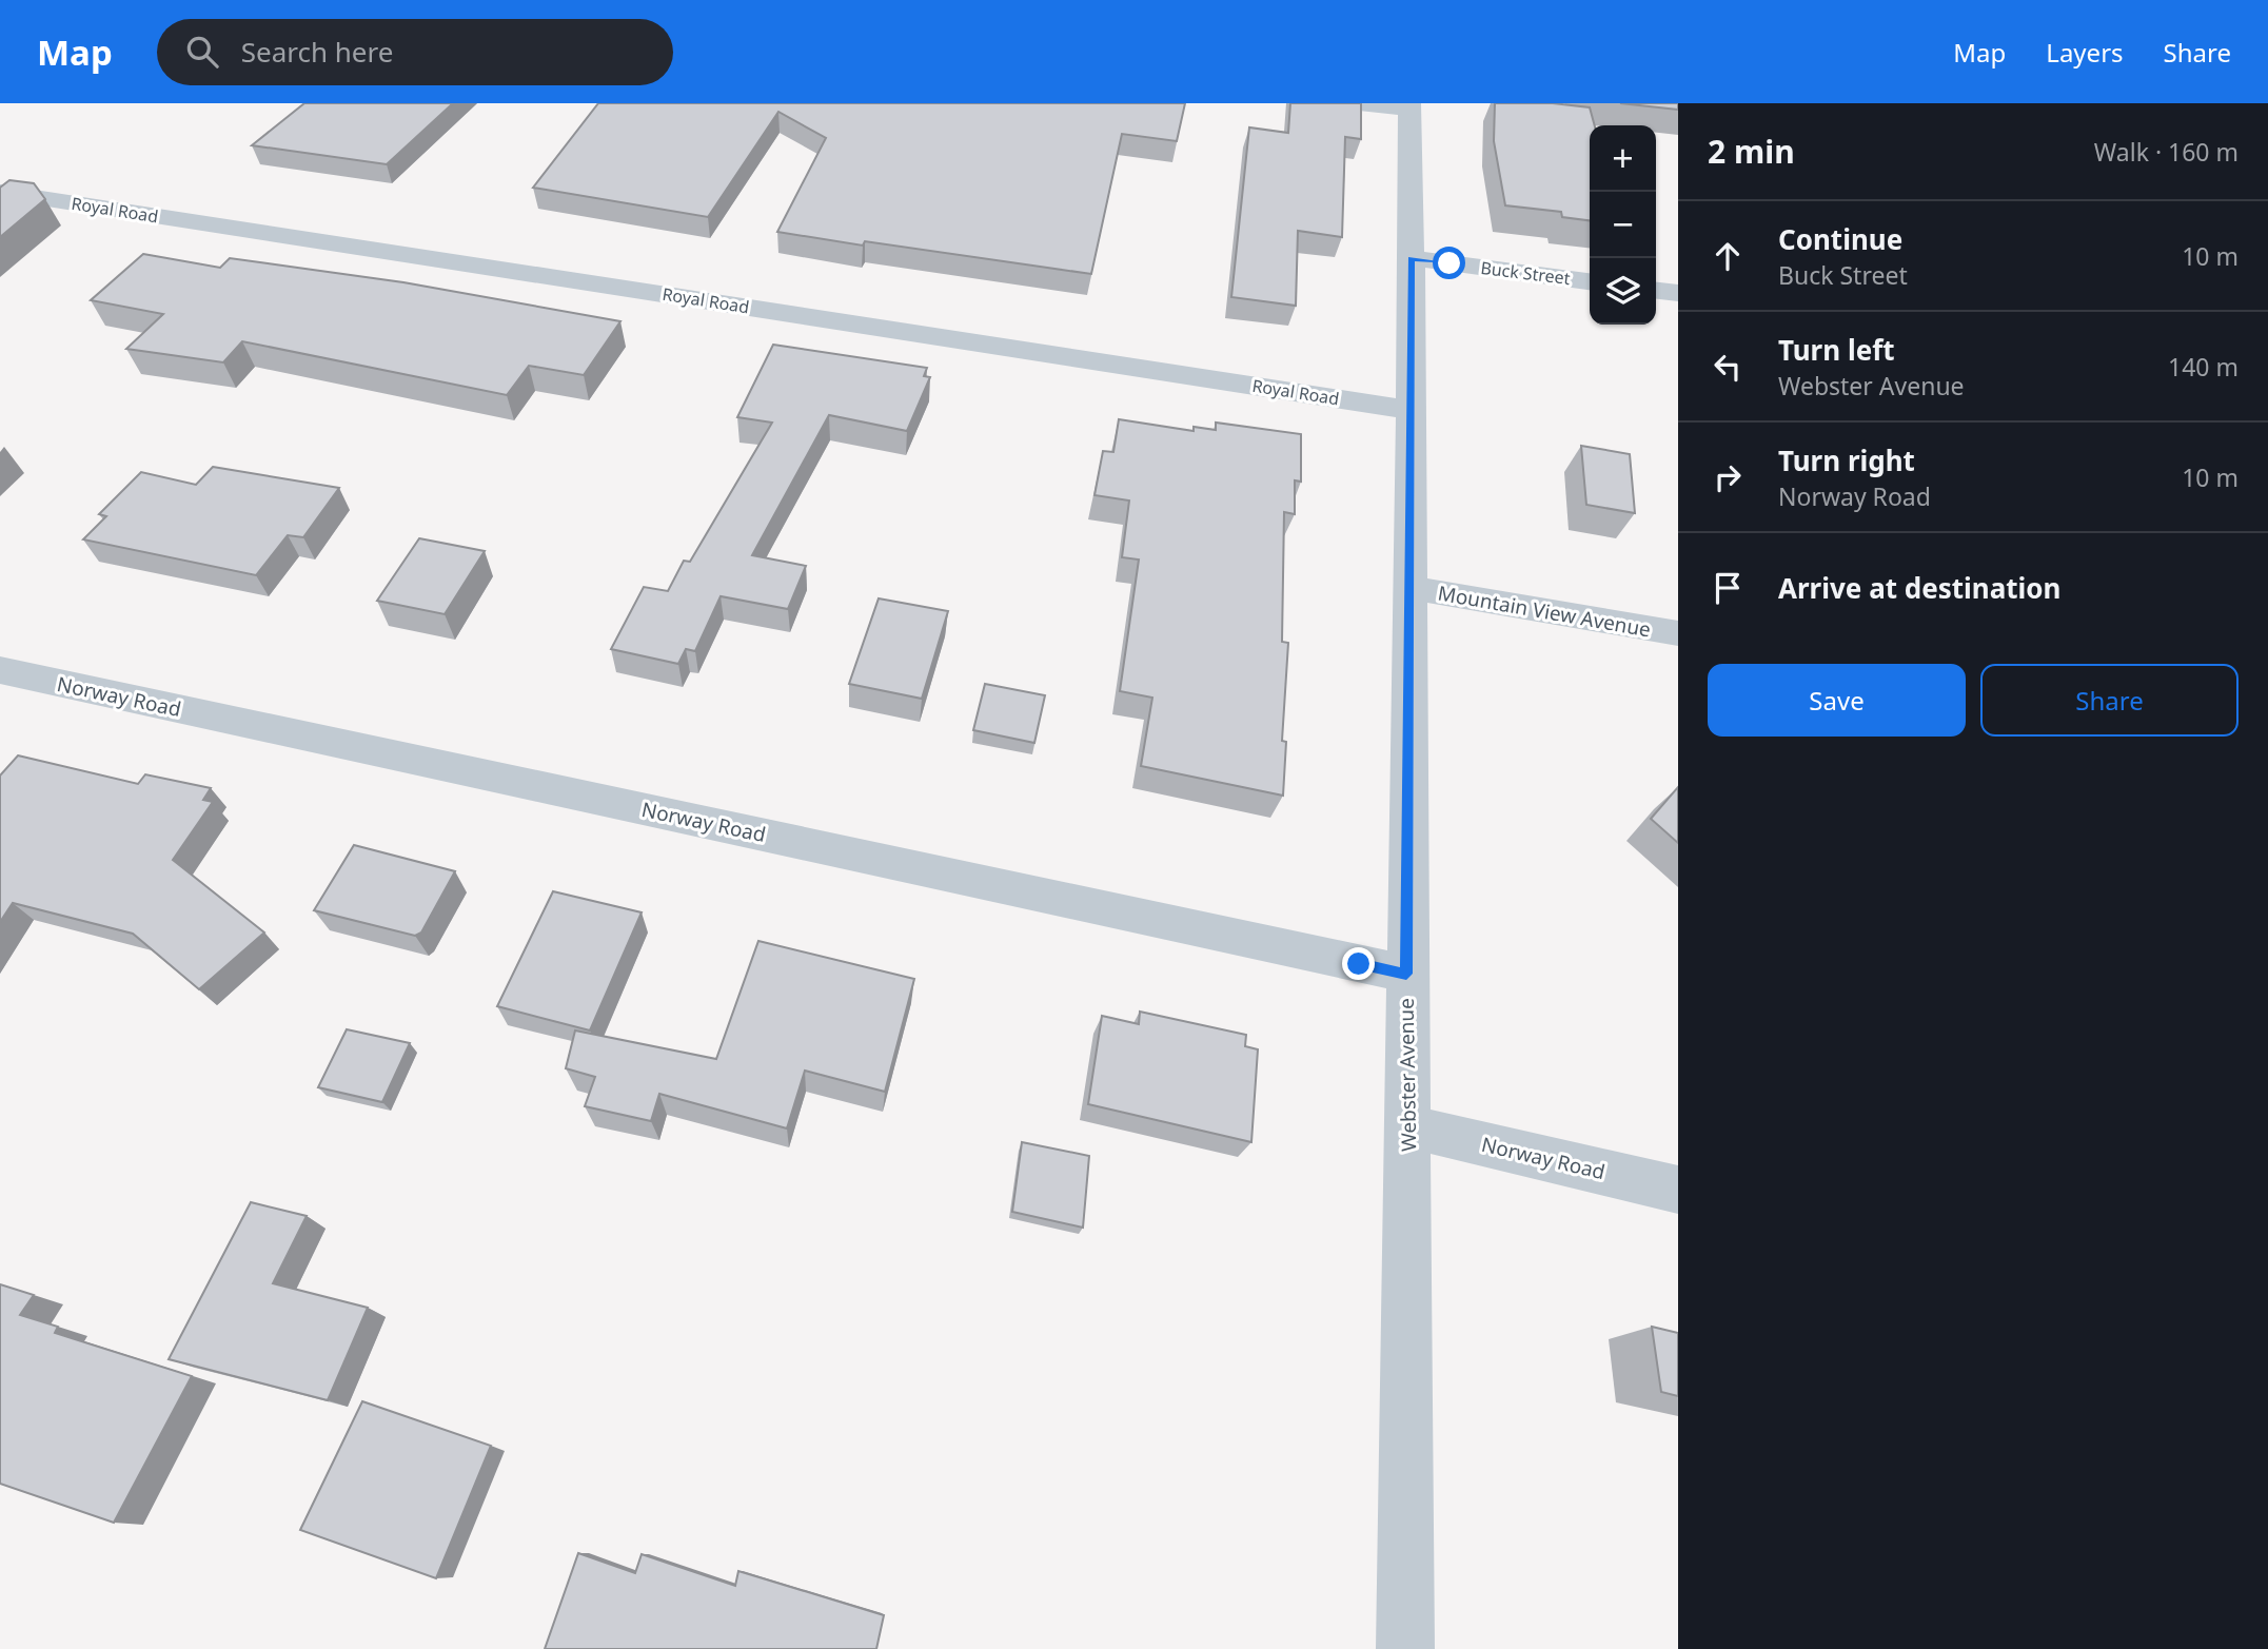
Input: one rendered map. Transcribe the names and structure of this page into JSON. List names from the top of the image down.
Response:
{
  "streets": {
    "street": [
      "Royal Road",
      "Buck Street",
      "Mountain View Avenue",
      "Norway Road",
      "Webster Avenue"
    ]
  },
  "crossings": [
    ["Royal Road", "Webster Avenue"],
    ["Buck Street", "Webster Avenue"],
    ["Mountain View Avenue", "Webster Avenue"],
    ["Norway Road", "Webster Avenue"]
  ],
  "page": {
    "header": "Map",
    "search": "Search here",
    "nav": ["Map", "Layers", "Share"],
    "heading": ["2 min", "Walk · 160 m"],
    "map_buttons": ["+", "−"],
    "list": [
      ["Continue", "Buck Street", "10 m"],
      ["Turn left", "Webster Avenue", "140 m"],
      ["Turn right", "Norway Road", "10 m"],
      "Arrive at destination"
    ],
    "buttons": ["Save", "Share"]
  }
}
